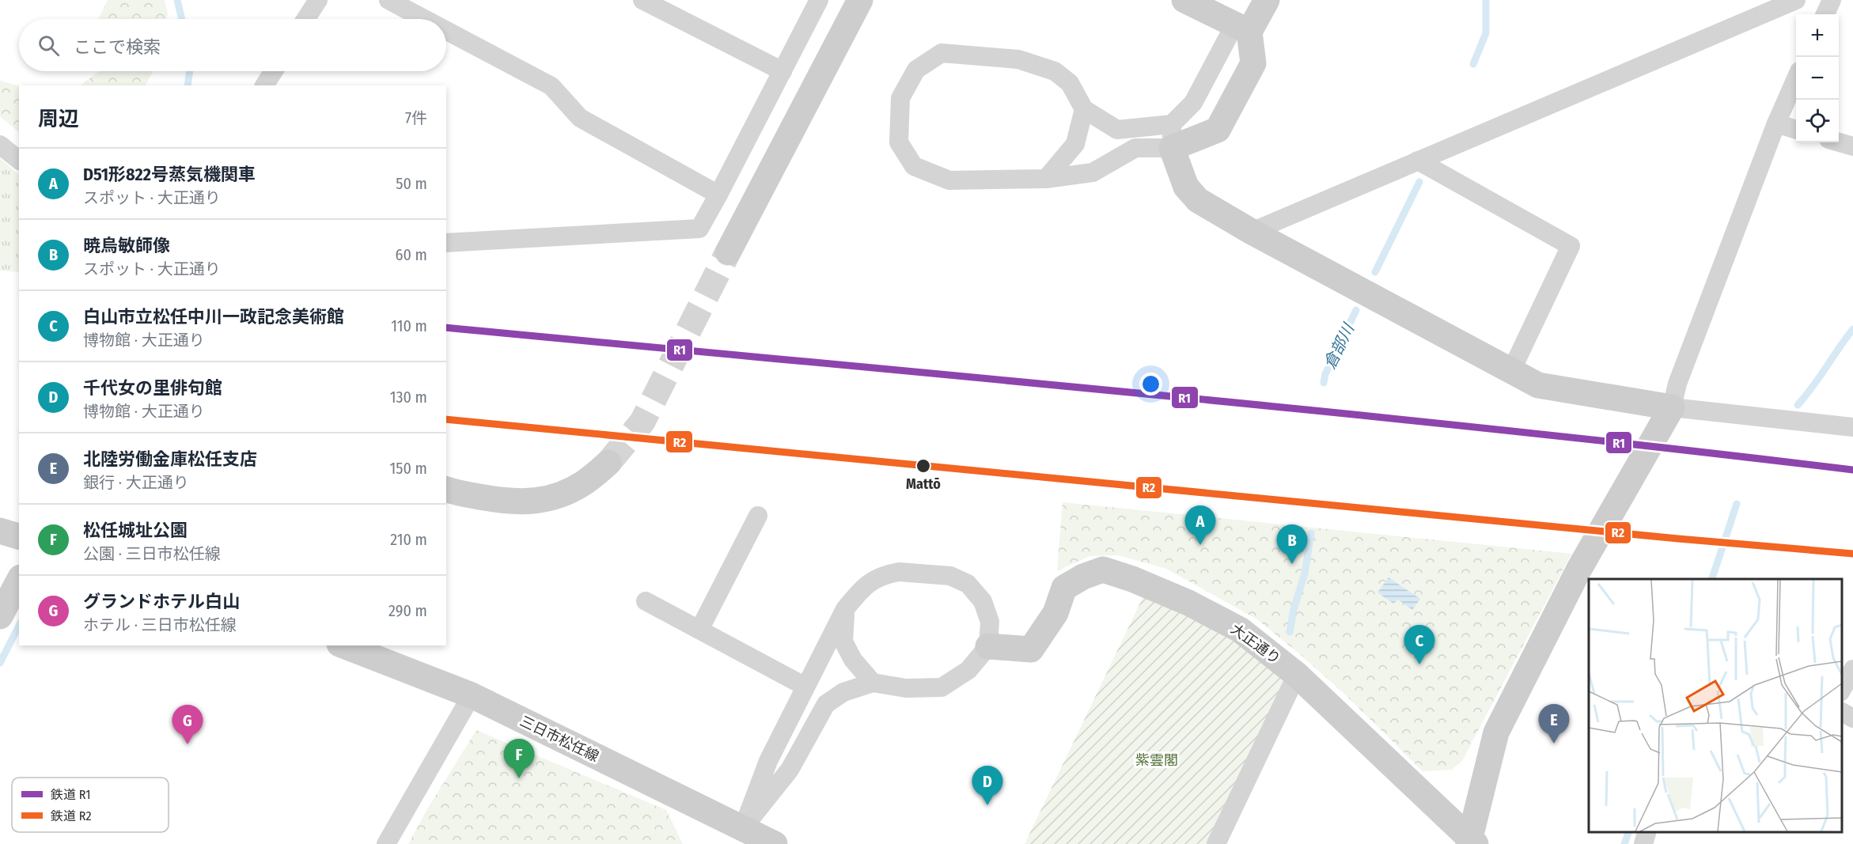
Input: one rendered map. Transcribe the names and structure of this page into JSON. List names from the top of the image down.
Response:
{
  "streets": {
    "street": ["大正通り", "三日市松任線"]
  },
  "water": ["倉部川"],
  "parks": ["紫雲閣"],
  "places": ["Mattō"],
  "lines": ["rail line R1", "rail line R2"],
  "legend": ["鉄道 R1", "鉄道 R2"],
  "page": {
    "map_buttons": ["+", "−"],
    "search": "ここで検索",
    "heading": ["周辺", "7件"],
    "list": [
      {
        "mark": "A",
        "name": "D51形822号蒸気機関車",
        "note": "スポット · 大正通り",
        "value": "50 m"
      },
      {
        "mark": "B",
        "name": "暁烏敏師像",
        "note": "スポット · 大正通り",
        "value": "60 m"
      },
      {
        "mark": "C",
        "name": "白山市立松任中川一政記念美術館",
        "note": "博物館 · 大正通り",
        "value": "110 m"
      },
      {
        "mark": "D",
        "name": "千代女の里俳句館",
        "note": "博物館 · 大正通り",
        "value": "130 m"
      },
      {
        "mark": "E",
        "name": "北陸労働金庫松任支店",
        "note": "銀行 · 大正通り",
        "value": "150 m"
      },
      {
        "mark": "F",
        "name": "松任城址公園",
        "note": "公園 · 三日市松任線",
        "value": "210 m"
      },
      {
        "mark": "G",
        "name": "グランドホテル白山",
        "note": "ホテル · 三日市松任線",
        "value": "290 m"
      }
    ],
    "pins": [
      "A",
      "B",
      "C",
      "E",
      "G",
      "F",
      "D"
    ]
  }
}
